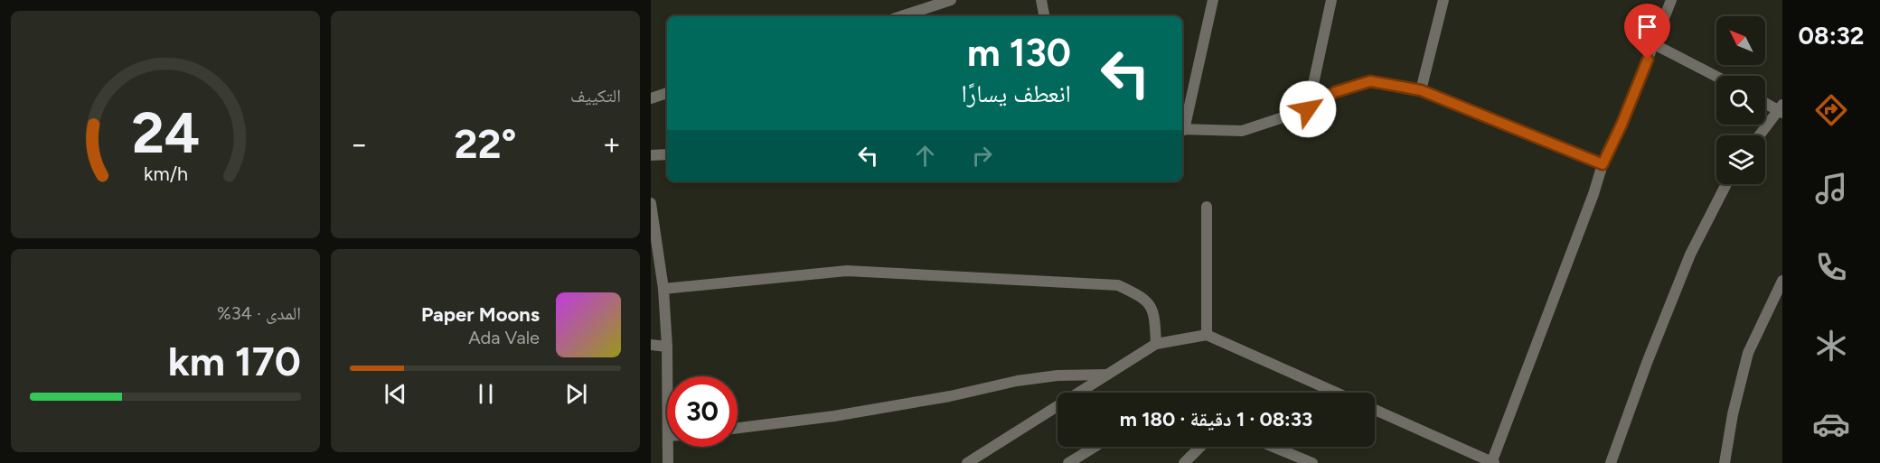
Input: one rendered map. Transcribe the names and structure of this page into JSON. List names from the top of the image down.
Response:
{
  "north": "top left",
  "page": {
    "tabs": "08:32",
    "tile": [
      "التكييف",
      ["المدى · 34%", "170 km"]
    ],
    "turn": ["130 m", "انعطف يسارًا"],
    "heat": ["−", "22°", "+"],
    "song": ["Paper Moons", "Ada Vale"],
    "limit": "30",
    "trip": "08:33 · 1 دقيقة · 180 m",
    "gauge": ["24", "km/h"]
  }
}
